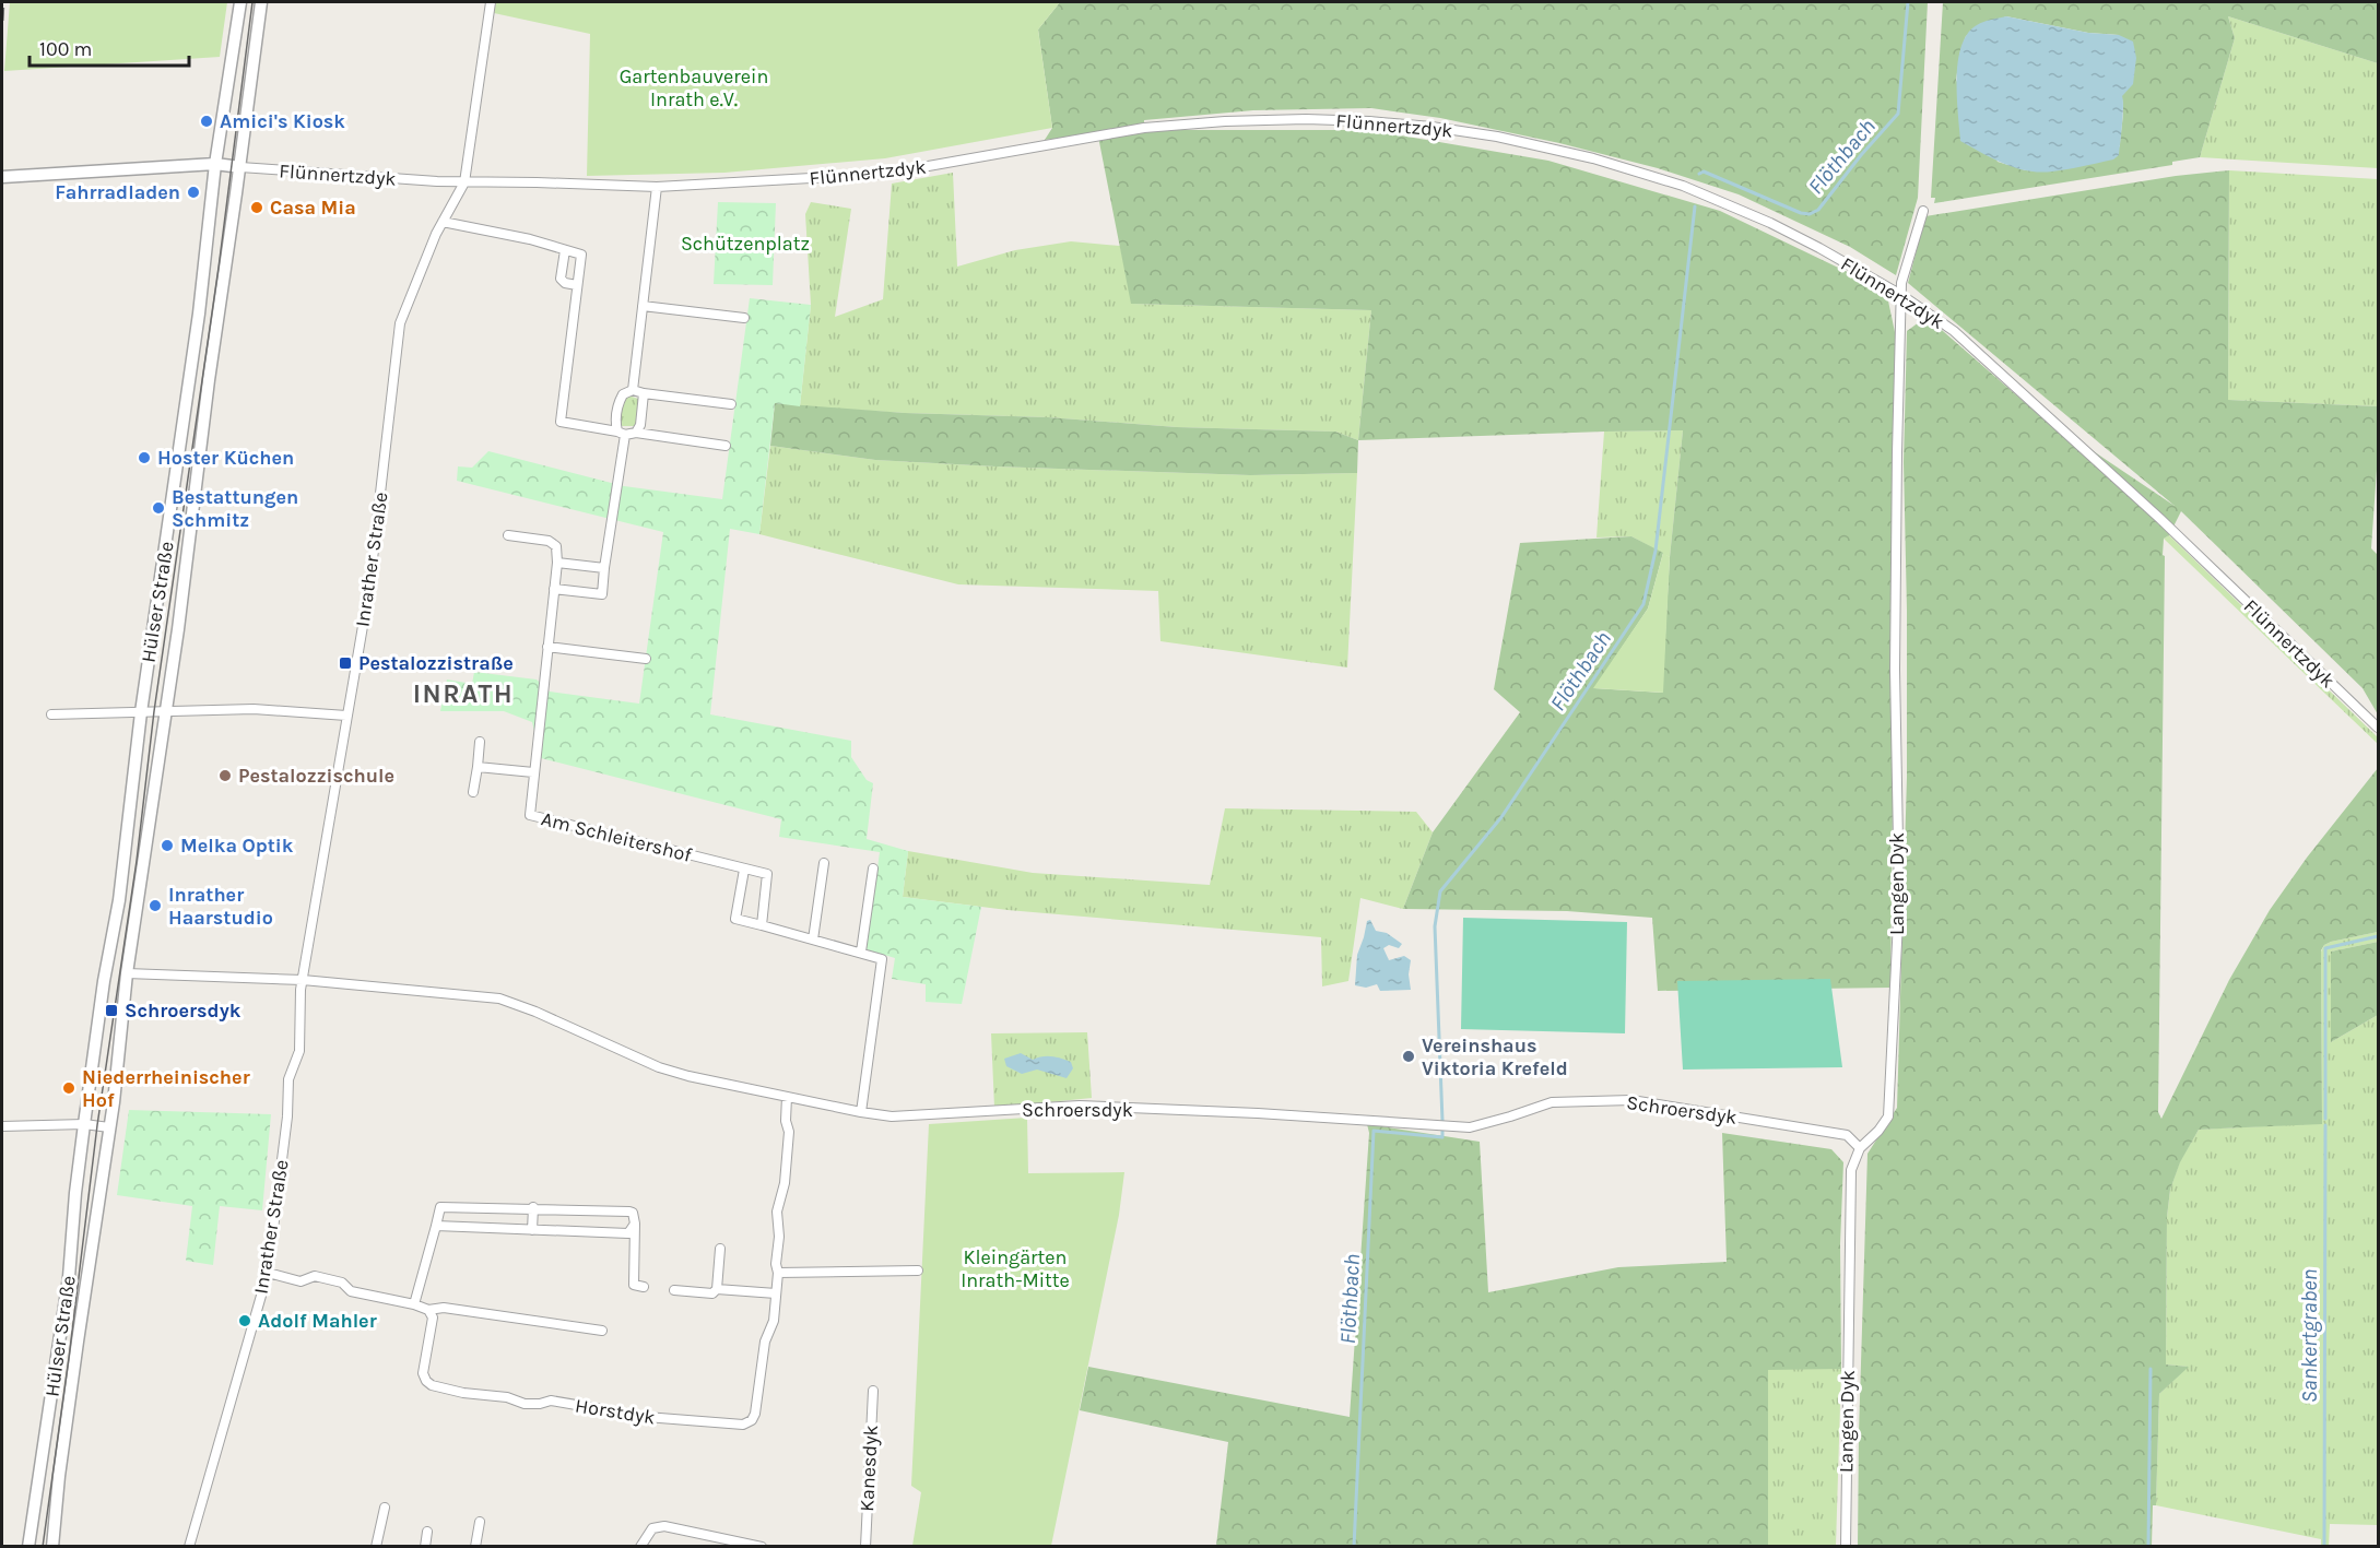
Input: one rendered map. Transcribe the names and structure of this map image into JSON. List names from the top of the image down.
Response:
{
  "streets": {
    "street": [
      "Flünnertzdyk",
      "Inrather Straße",
      "Hülser Straße",
      "Am Schleitershof",
      "Langen Dyk",
      "Schroersdyk",
      "Horstdyk",
      "Kanesdyk"
    ]
  },
  "crossings": [
    ["Flünnertzdyk", "Inrather Straße"],
    ["Flünnertzdyk", "Hülser Straße"],
    ["Flünnertzdyk", "Langen Dyk"],
    ["Inrather Straße", "Schroersdyk"],
    ["Langen Dyk", "Schroersdyk"],
    ["Schroersdyk", "Horstdyk"]
  ],
  "districts": ["INRATH"],
  "water": ["Flöthbach", "Sankertgraben"],
  "parks": ["Gartenbauverein Inrath e.V.", "Schützenplatz", "Kleingärten Inrath-Mitte"],
  "places": {
    "other": [
      "Amici's Kiosk",
      "Fahrradladen",
      "Casa Mia",
      "Hoster Küchen",
      "Bestattungen Schmitz",
      "Pestalozzischule",
      "Melka Optik",
      "Inrather Haarstudio",
      "Vereinshaus Viktoria Krefeld",
      "Niederrheinischer Hof",
      "Adolf Mahler"
    ],
    "transit": ["Pestalozzistraße", "Schroersdyk"]
  },
  "scale_bar": "100 m"
}
